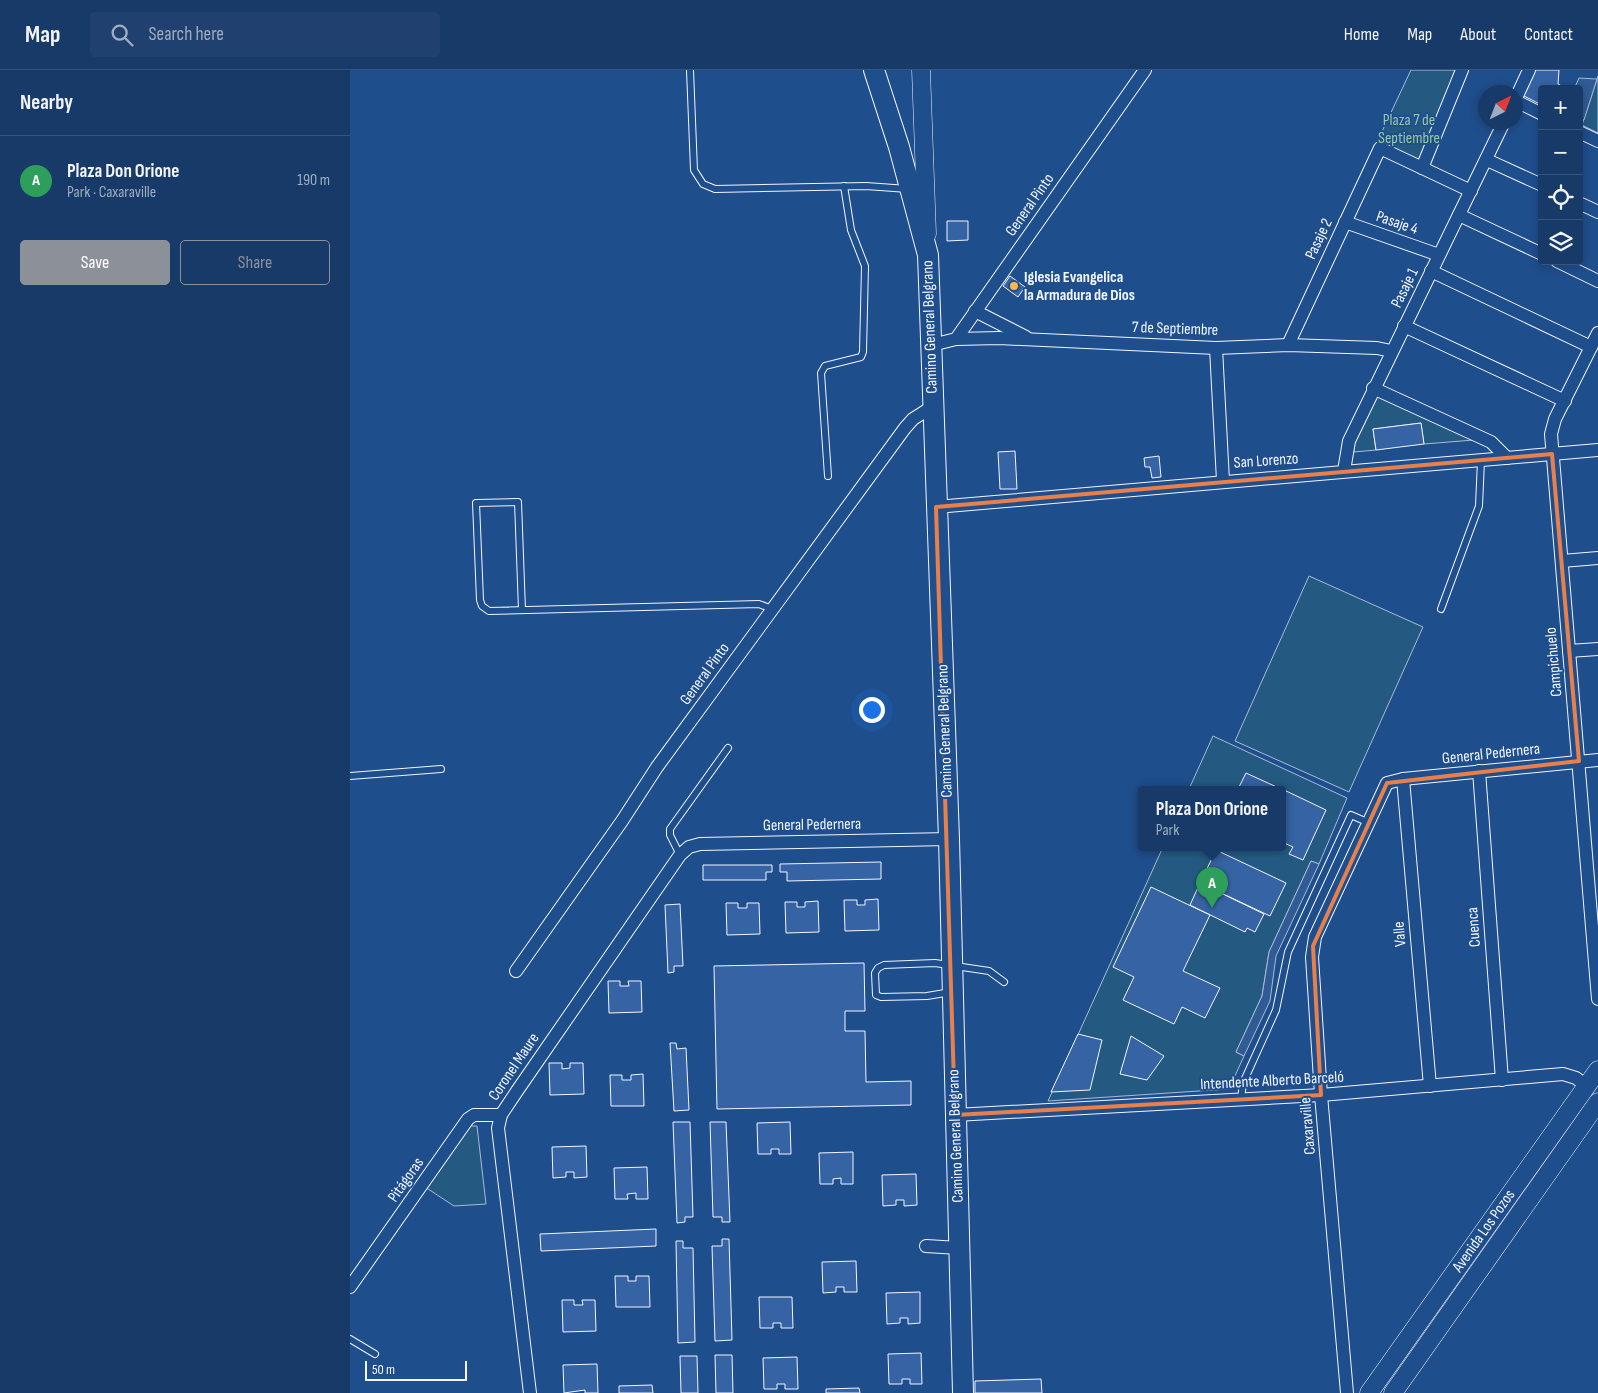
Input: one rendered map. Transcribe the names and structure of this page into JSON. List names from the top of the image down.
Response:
{
  "streets": {
    "main road": ["Camino General Belgrano"],
    "street": [
      "General Pinto",
      "Pasaje 4",
      "Pasaje 2",
      "Pasaje 1",
      "7 de Septiembre",
      "San Lorenzo",
      "Campichuelo",
      "General Pedernera",
      "Cuenca",
      "Valle",
      "Coronel Maure",
      "Intendente Alberto Barceló",
      "Caxaraville",
      "Pitágoras",
      "Avenida Los Pozos"
    ]
  },
  "crossings": [
    ["General Pinto", "Camino General Belgrano"],
    ["General Pinto", "7 de Septiembre"],
    ["Pasaje 4", "Pasaje 2"],
    ["Pasaje 4", "Pasaje 1"],
    ["Pasaje 2", "7 de Septiembre"],
    ["Pasaje 1", "7 de Septiembre"],
    ["Pasaje 1", "San Lorenzo"],
    ["Camino General Belgrano", "San Lorenzo"],
    ["Camino General Belgrano", "General Pedernera"],
    ["Camino General Belgrano", "Intendente Alberto Barceló"],
    ["San Lorenzo", "Campichuelo"],
    ["Campichuelo", "General Pedernera"],
    ["General Pedernera", "Cuenca"],
    ["General Pedernera", "Valle"],
    ["General Pedernera", "Coronel Maure"],
    ["General Pedernera", "Caxaraville"],
    ["Cuenca", "Intendente Alberto Barceló"],
    ["Valle", "Intendente Alberto Barceló"],
    ["Coronel Maure", "Pitágoras"],
    ["Intendente Alberto Barceló", "Caxaraville"],
    ["Intendente Alberto Barceló", "Avenida Los Pozos"]
  ],
  "parks": ["Plaza 7 de Septiembre"],
  "places": ["Iglesia Evangelica la Armadura de Dios"],
  "scale_bar": "50 m",
  "north": "top right",
  "page": {
    "header": "Map",
    "search": "Search here",
    "nav": [
      "Home",
      "Map",
      "About",
      "Contact"
    ],
    "heading": "Nearby",
    "map_buttons": ["+", "−"],
    "list": [
      {
        "mark": "A",
        "name": "Plaza Don Orione",
        "note": "Park · Caxaraville",
        "value": "190 m"
      }
    ],
    "buttons": ["Save", "Share"],
    "popup": ["Plaza Don Orione", "Park"],
    "pins": "A",
    "scale": "50 m"
  }
}
